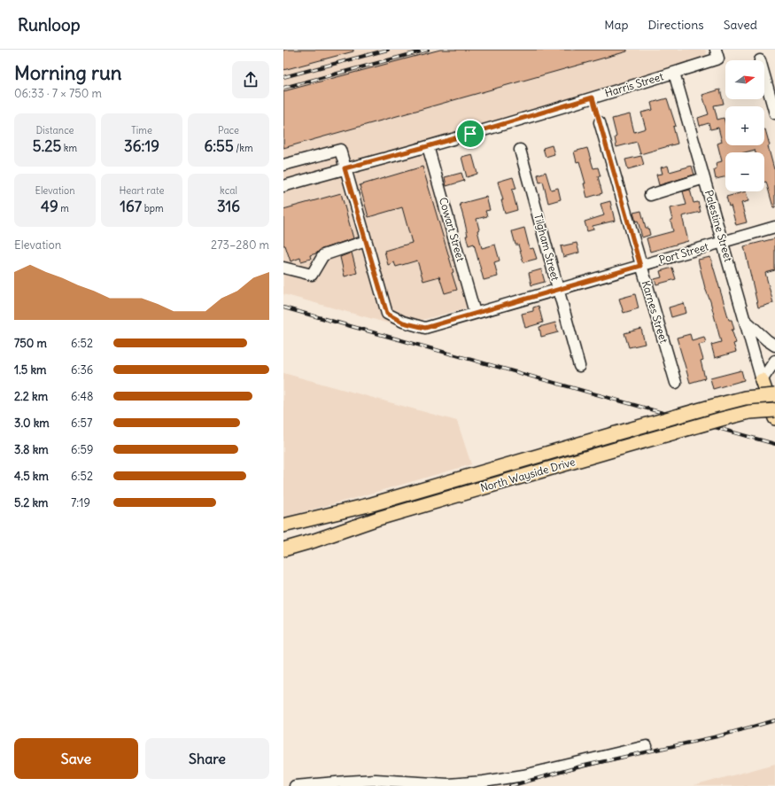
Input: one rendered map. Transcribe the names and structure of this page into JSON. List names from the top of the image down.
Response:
{
  "streets": {
    "main road": ["North Wayside Drive"],
    "street": [
      "Harris Street",
      "Palestine Street",
      "Cowart Street",
      "Tilgham Street",
      "Port Street",
      "Karnes Street"
    ]
  },
  "crossings": [
    ["Harris Street", "Palestine Street"],
    ["Harris Street", "Cowart Street"],
    ["Harris Street", "Port Street"],
    ["Palestine Street", "Port Street"],
    ["Cowart Street", "Port Street"],
    ["Tilgham Street", "Port Street"],
    ["Port Street", "Karnes Street"]
  ],
  "north": "right",
  "page": {
    "header": "Runloop",
    "nav": ["Map", "Directions", "Saved"],
    "heading": ["Morning run", "06:33 · 7 × 750 m"],
    "map_buttons": ["+", "−"],
    "stats": [
      ["Distance", "5.25 km"],
      ["Time", "36:19"],
      ["Pace", "6:55 /km"],
      ["Elevation", "49 m"],
      ["Heart rate", "167 bpm"],
      ["kcal", "316"]
    ],
    "chart": ["Elevation", "273–280 m"],
    "list": [
      {
        "name": "750 m",
        "note": "6:52"
      },
      {
        "name": "1.5 km",
        "note": "6:36"
      },
      {
        "name": "2.2 km",
        "note": "6:48"
      },
      {
        "name": "3.0 km",
        "note": "6:57"
      },
      {
        "name": "3.8 km",
        "note": "6:59"
      },
      {
        "name": "4.5 km",
        "note": "6:52"
      },
      {
        "name": "5.2 km",
        "note": "7:19"
      }
    ],
    "buttons": ["Save", "Share"]
  }
}
